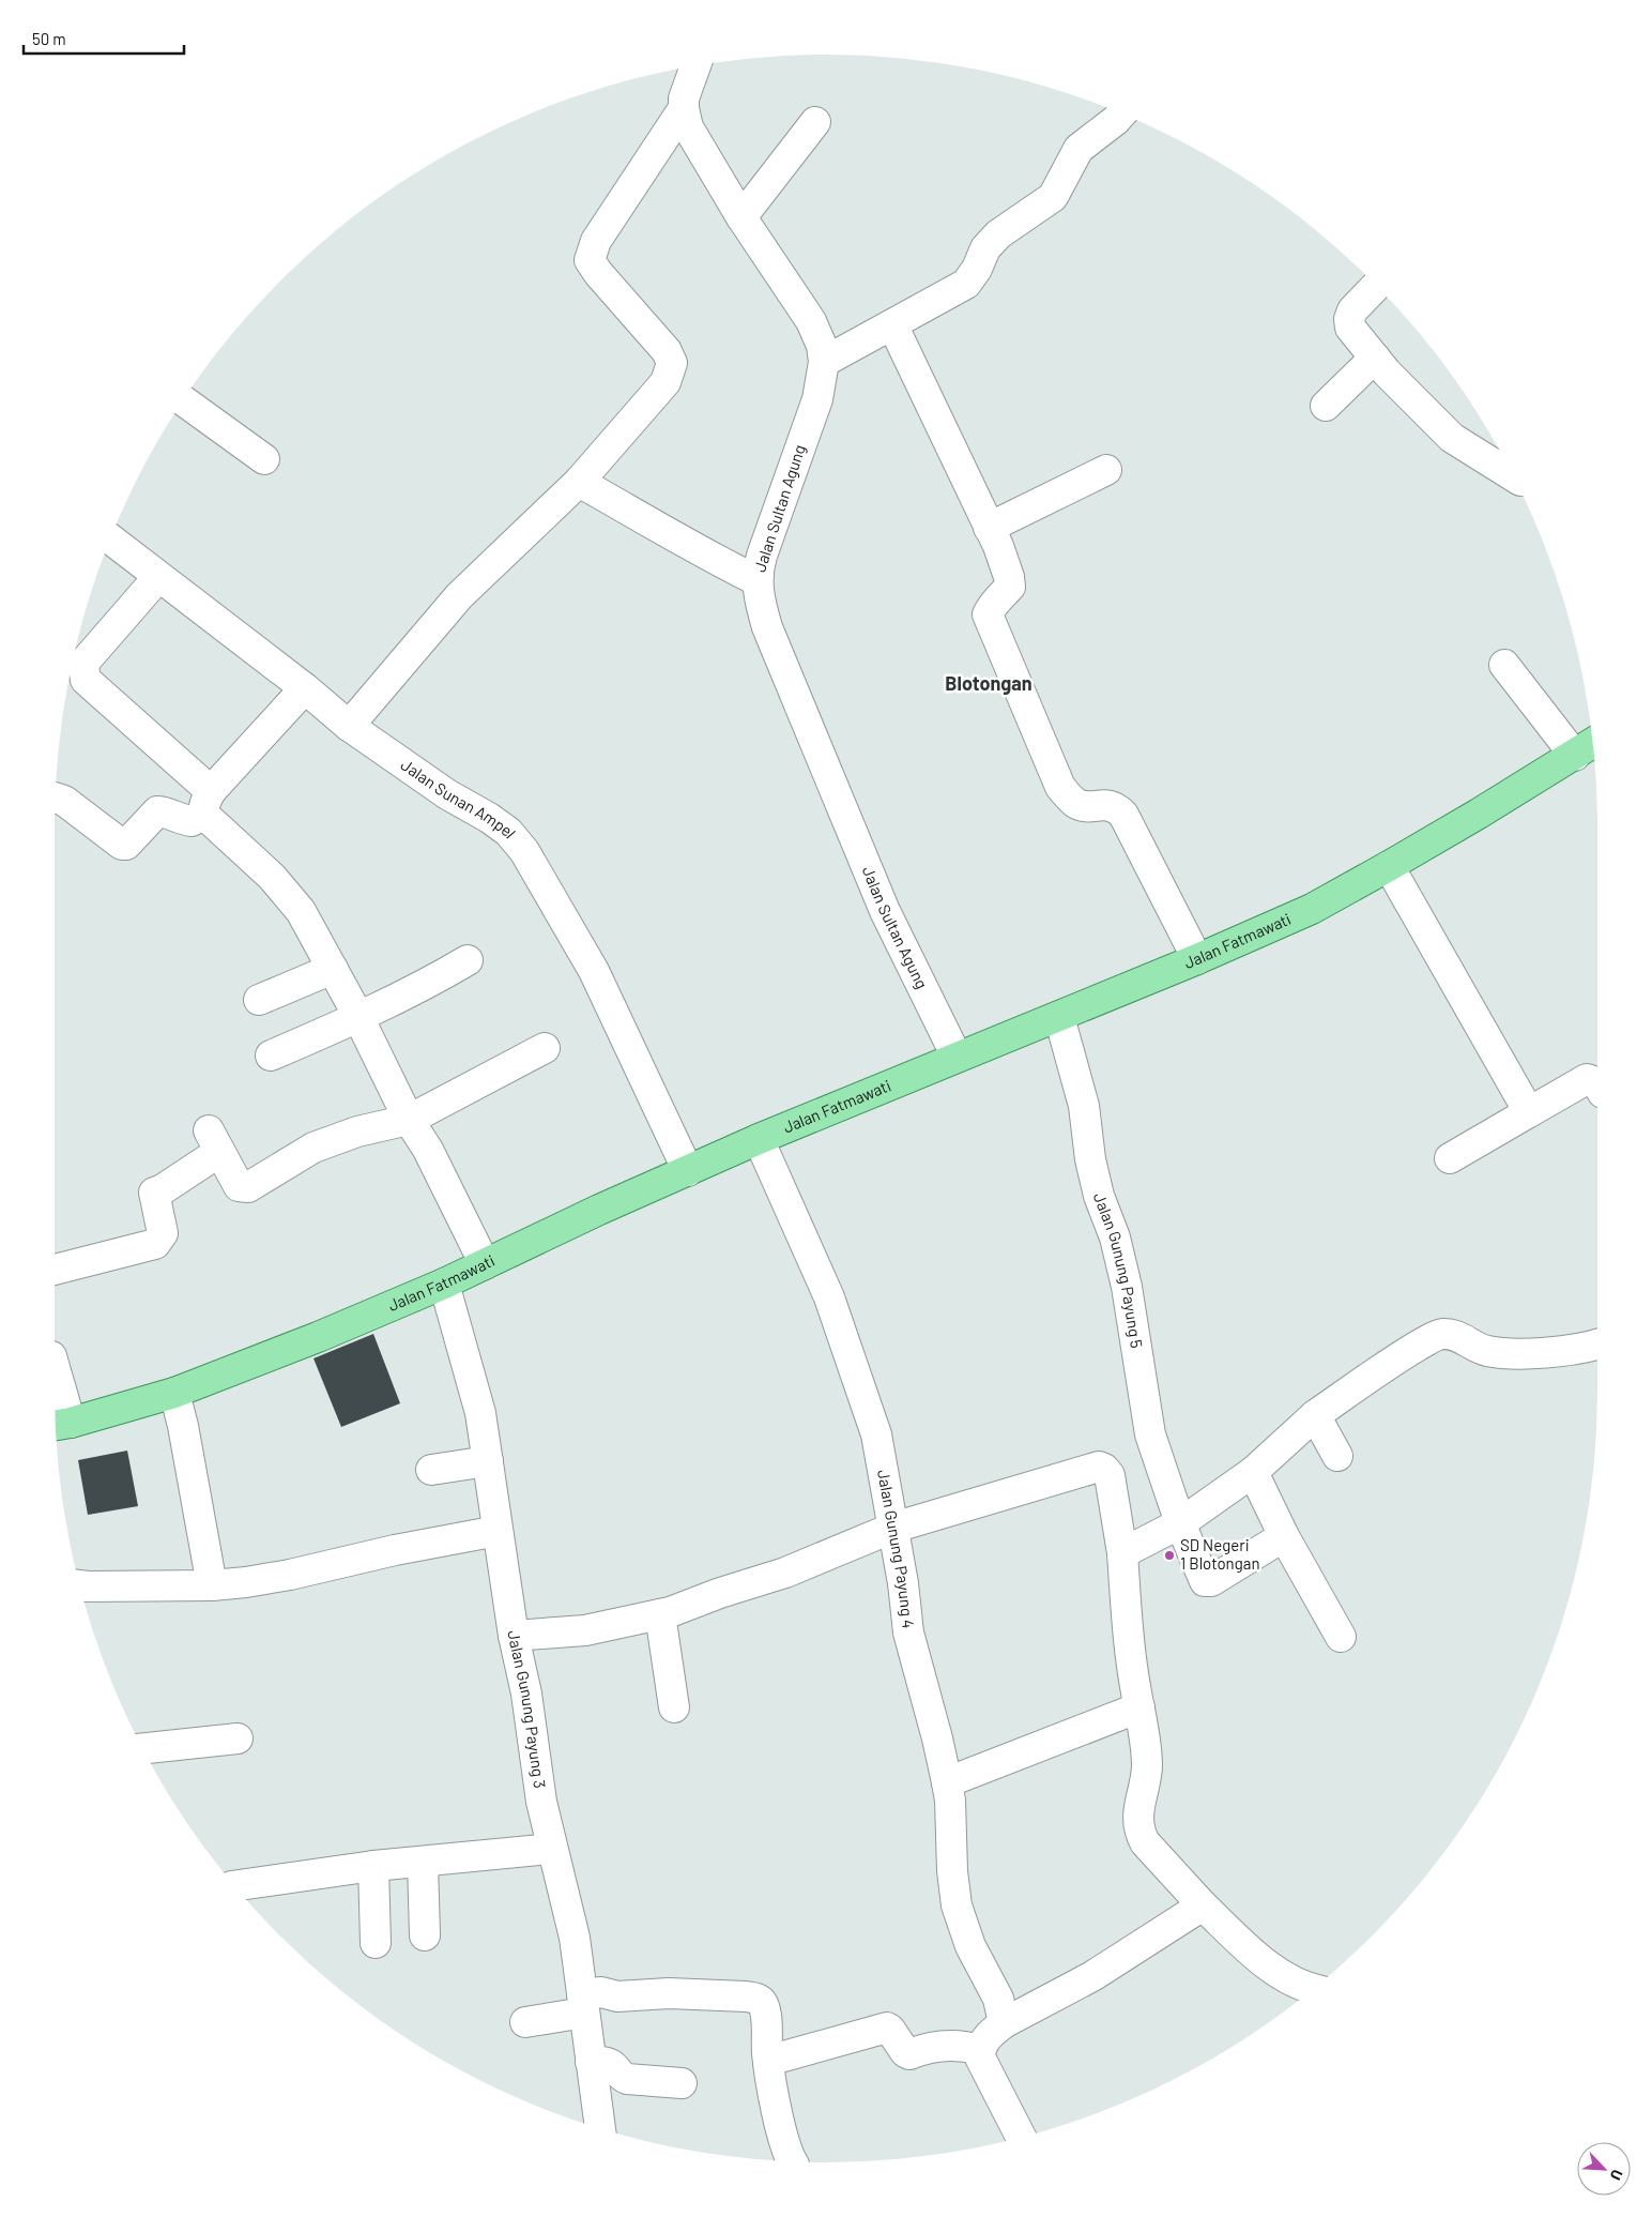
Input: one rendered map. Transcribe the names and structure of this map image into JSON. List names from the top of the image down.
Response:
{
  "streets": {
    "main road": ["Jalan Fatmawati"],
    "street": [
      "Jalan Sultan Agung",
      "Jalan Sunan Ampel",
      "Jalan Gunung Payung 5",
      "Jalan Gunung Payung 4",
      "Jalan Gunung Payung 3"
    ]
  },
  "crossings": [
    ["Jalan Sultan Agung", "Jalan Fatmawati"],
    ["Jalan Sunan Ampel", "Jalan Fatmawati"],
    ["Jalan Fatmawati", "Jalan Gunung Payung 5"],
    ["Jalan Fatmawati", "Jalan Gunung Payung 4"],
    ["Jalan Fatmawati", "Jalan Gunung Payung 3"]
  ],
  "districts": ["Blotongan"],
  "places": ["SD Negeri 1 Blotongan"],
  "scale_bar": "50 m",
  "north": "bottom right"
}
